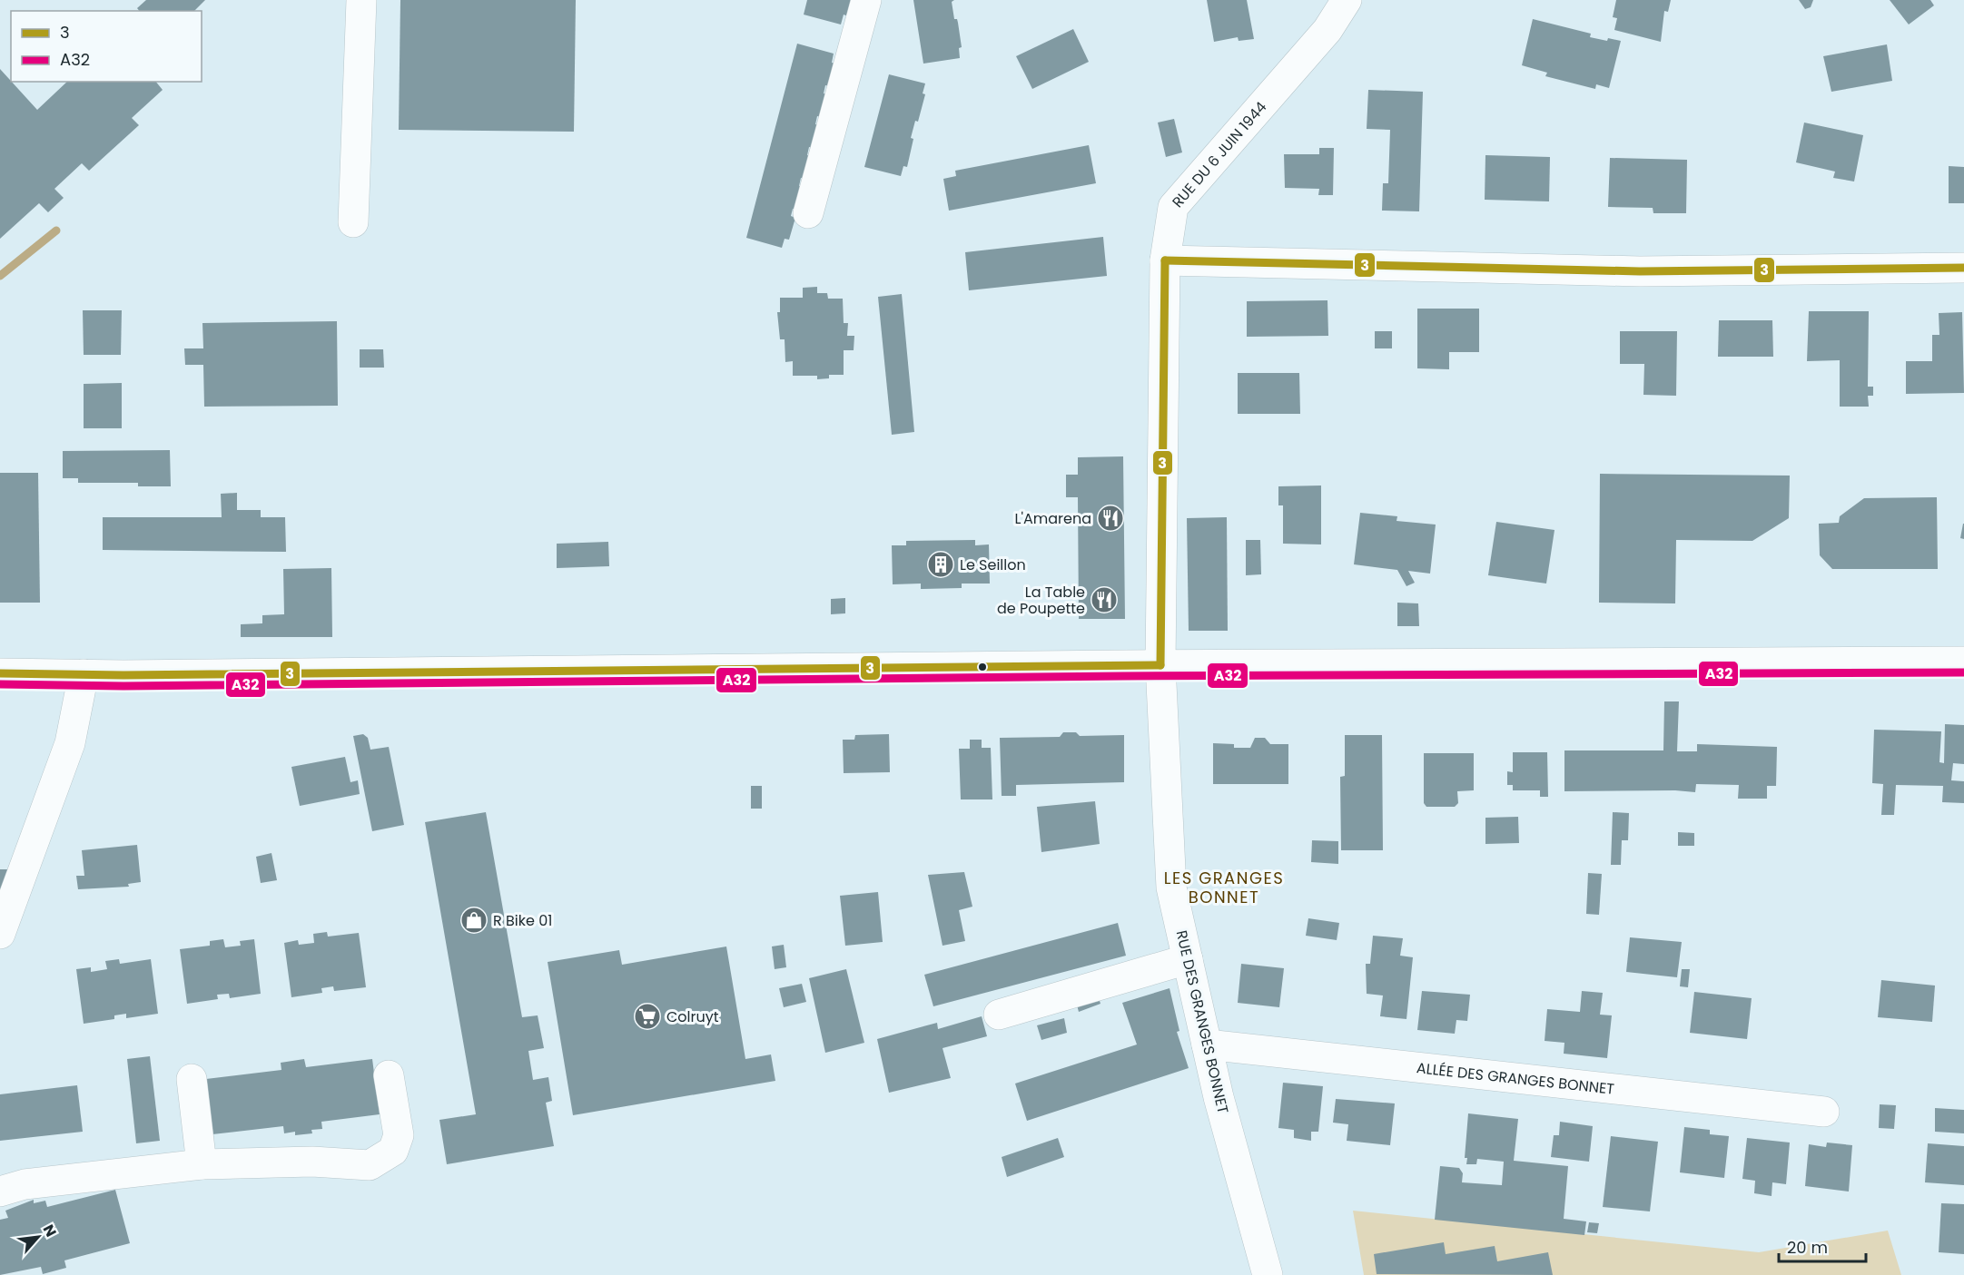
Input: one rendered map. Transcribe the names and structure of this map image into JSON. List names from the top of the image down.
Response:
{
  "streets": {
    "street": ["RUE DU 6 JUIN 1944", "RUE DES GRANGES BONNET", "ALLÉE DES GRANGES BONNET"]
  },
  "crossings": [
    ["RUE DU 6 JUIN 1944", "RUE DES GRANGES BONNET"],
    ["RUE DES GRANGES BONNET", "ALLÉE DES GRANGES BONNET"]
  ],
  "districts": ["LES GRANGES BONNET"],
  "places": {
    "restaurant": ["L'Amarena", "La Table de Poupette"],
    "building": ["Le Seillon"],
    "shop": ["R Bike 01"],
    "supermarket": ["Colruyt"]
  },
  "lines": ["transit line 3", "transit line A32"],
  "legend": ["3", "A32"],
  "scale_bar": "20 m",
  "north": "top right"
}
